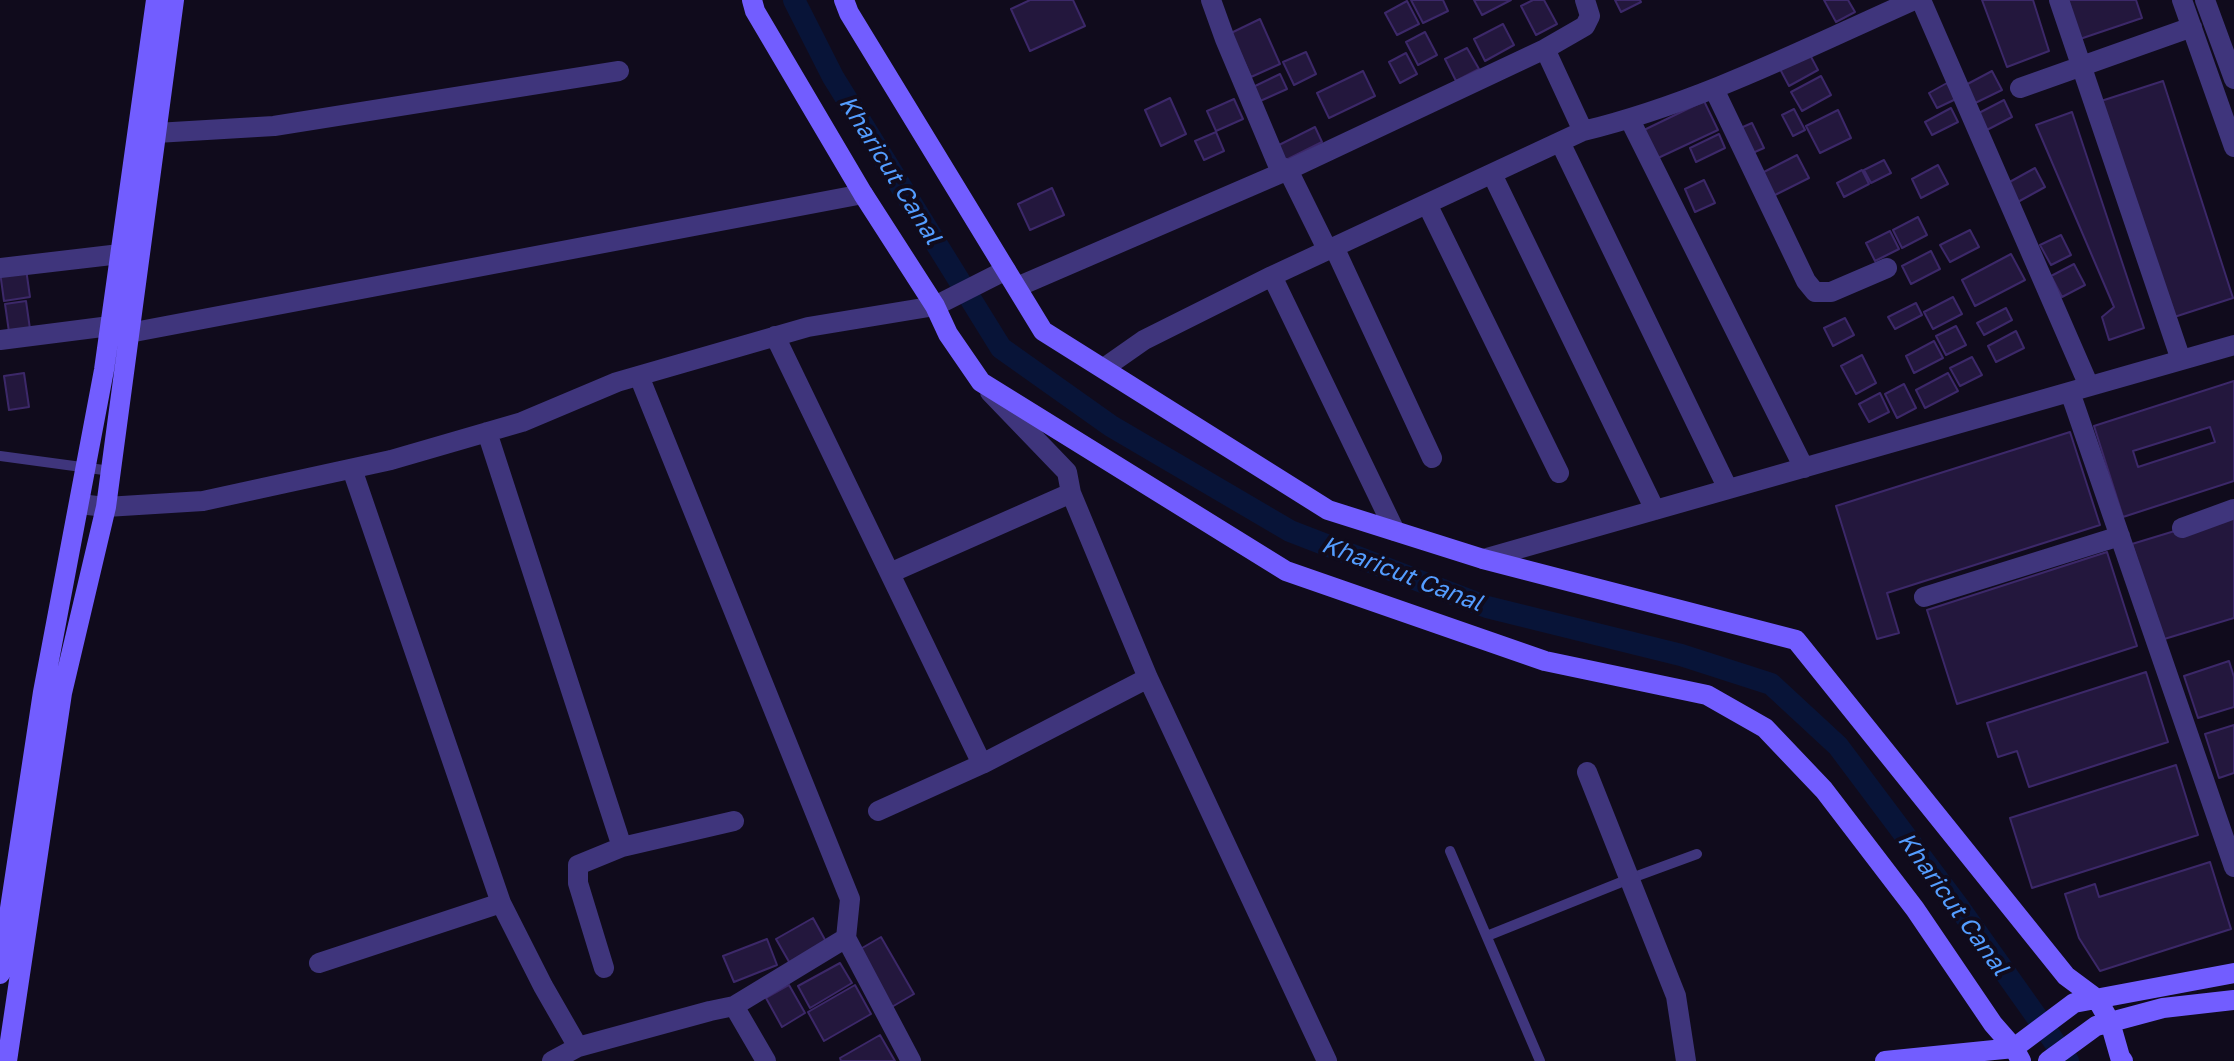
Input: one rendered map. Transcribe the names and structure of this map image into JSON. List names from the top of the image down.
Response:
{
  "water": ["Kharicut Canal"]
}
